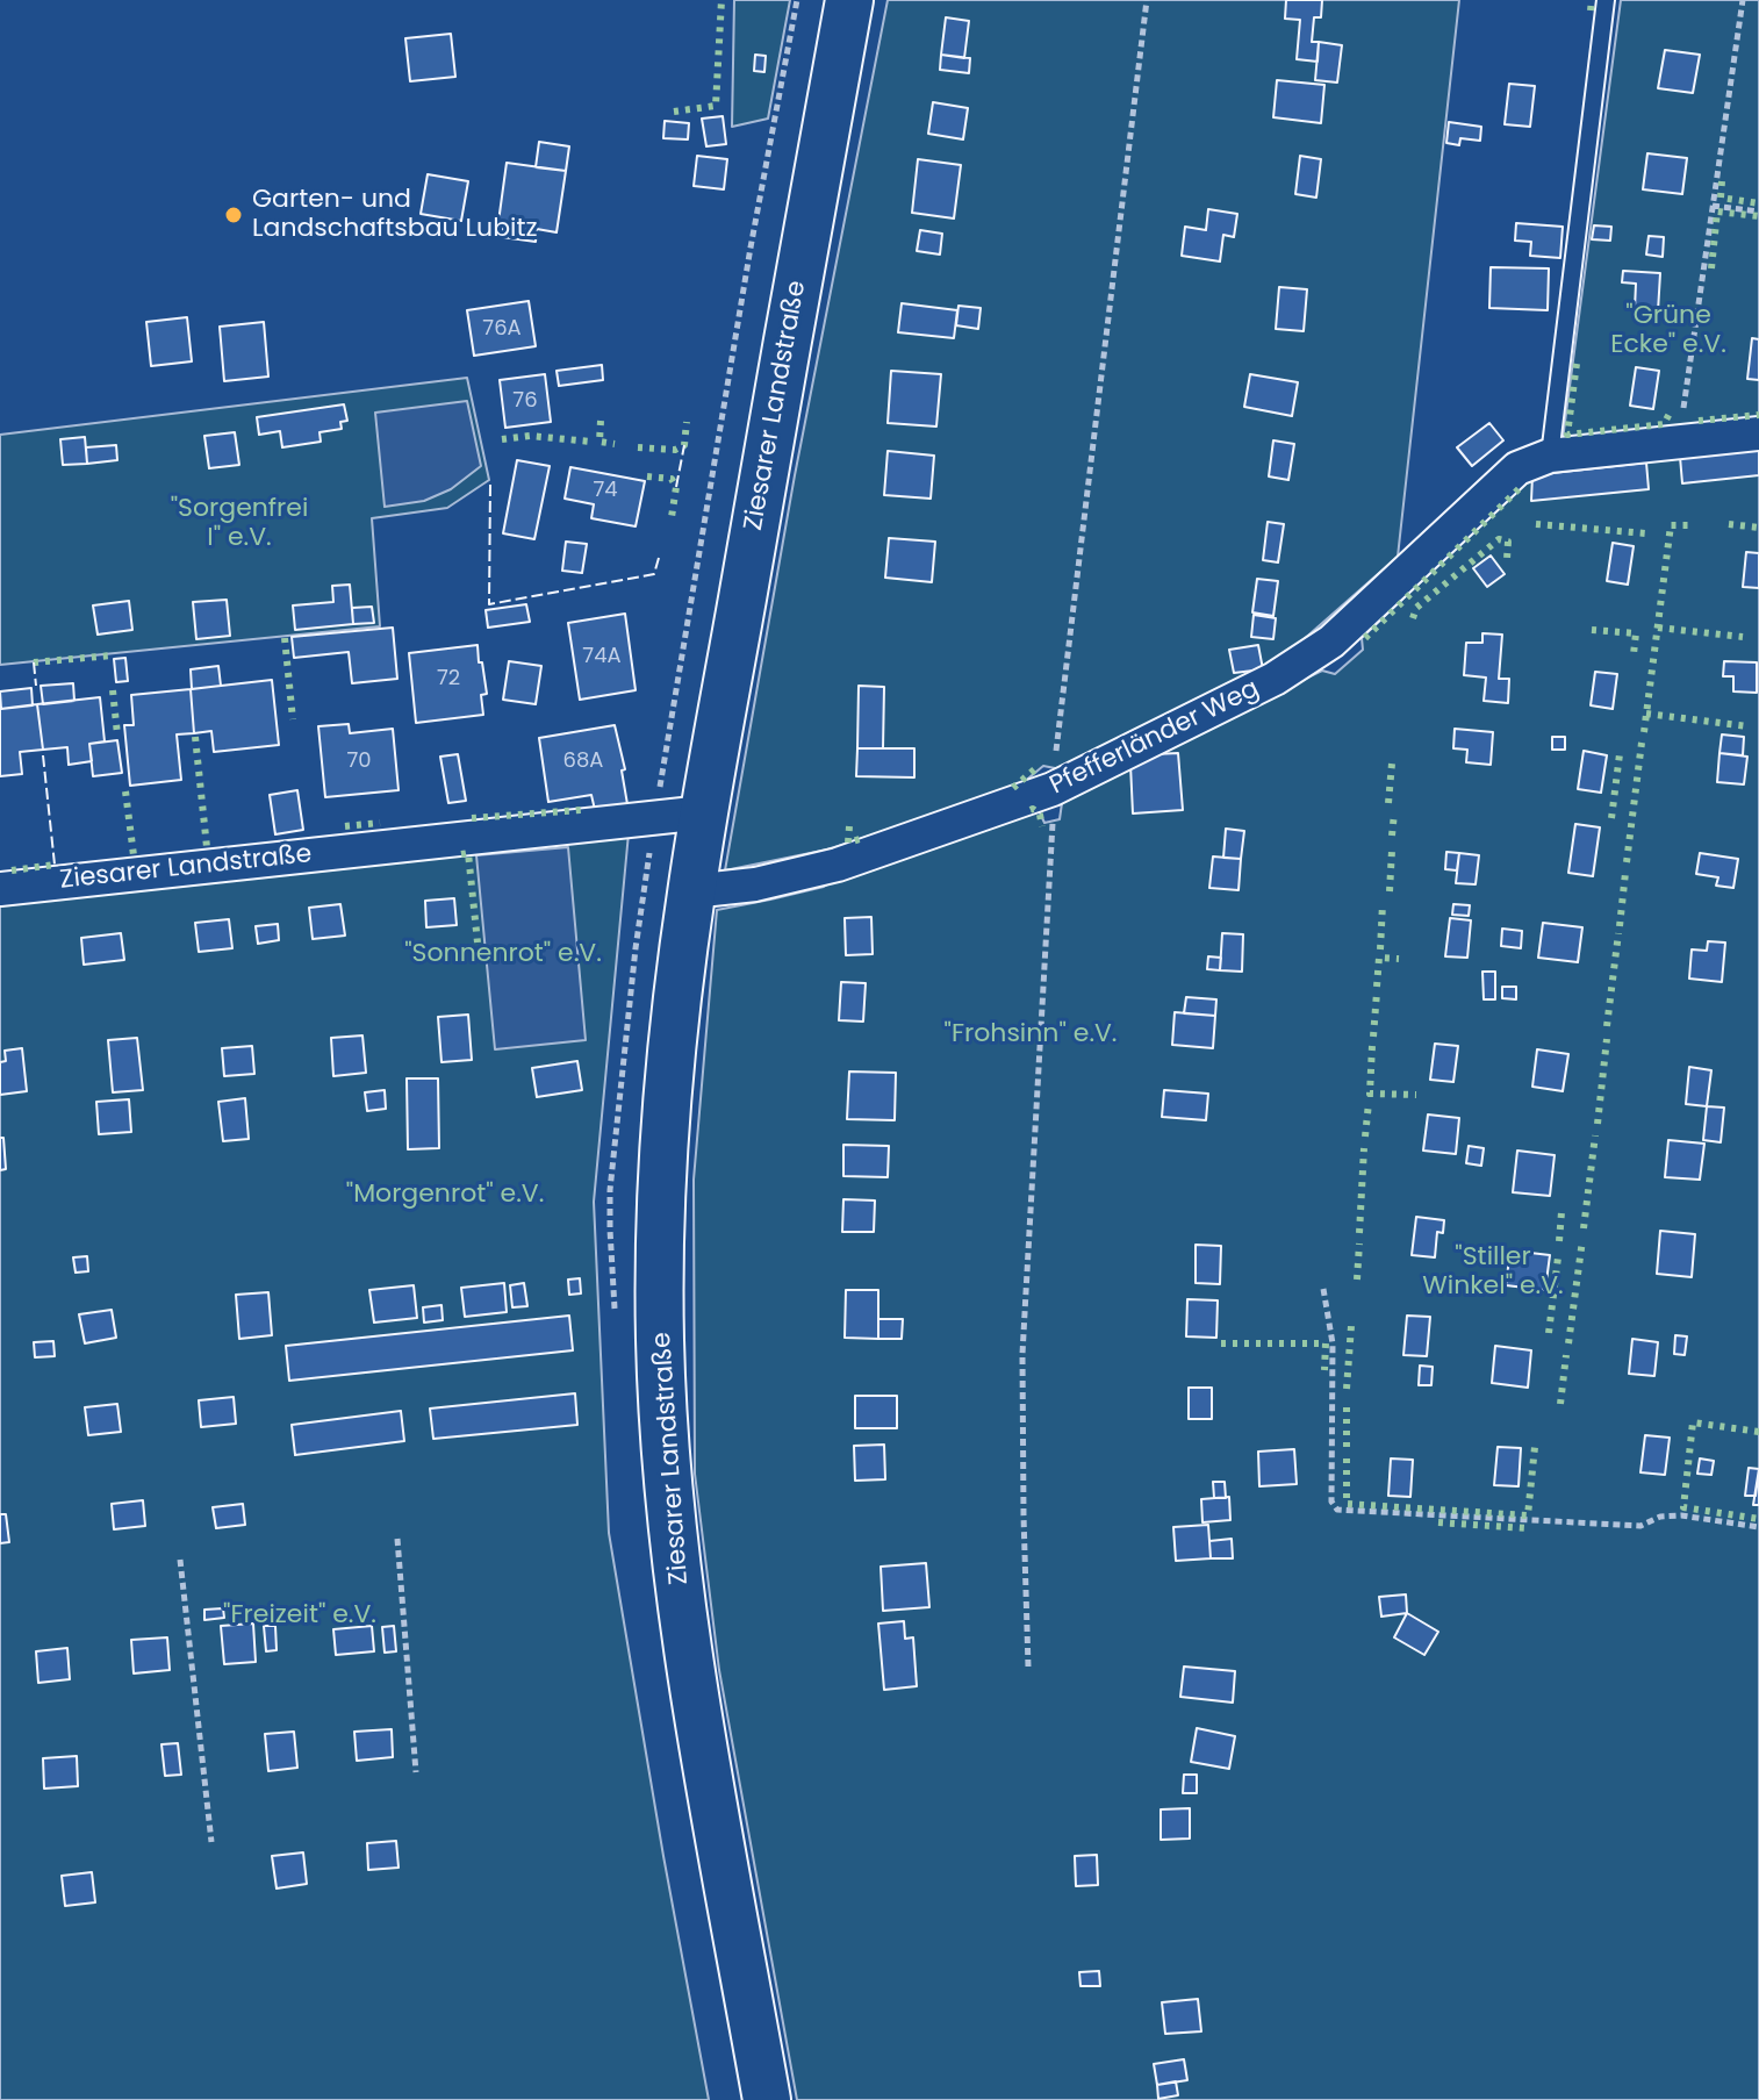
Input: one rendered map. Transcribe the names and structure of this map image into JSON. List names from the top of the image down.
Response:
{
  "streets": {
    "main road": ["Ziesarer Landstraße"],
    "street": ["Pfefferländer Weg"]
  },
  "crossings": [
    ["Ziesarer Landstraße", "Pfefferländer Weg"]
  ],
  "parks": [
    "\"Grüne Ecke\" e.V.",
    "\"Sorgenfrei I\" e.V.",
    "\"Sonnenrot\" e.V.",
    "\"Frohsinn\" e.V.",
    "\"Morgenrot\" e.V.",
    "\"Stiller Winkel\" e.V.",
    "\"Freizeit\" e.V."
  ],
  "places": ["Garten- und Landschaftsbau Lubitz"],
  "house_numbers": [
    "76A",
    "76",
    "74",
    "74A",
    "72",
    "70",
    "68A"
  ]
}
